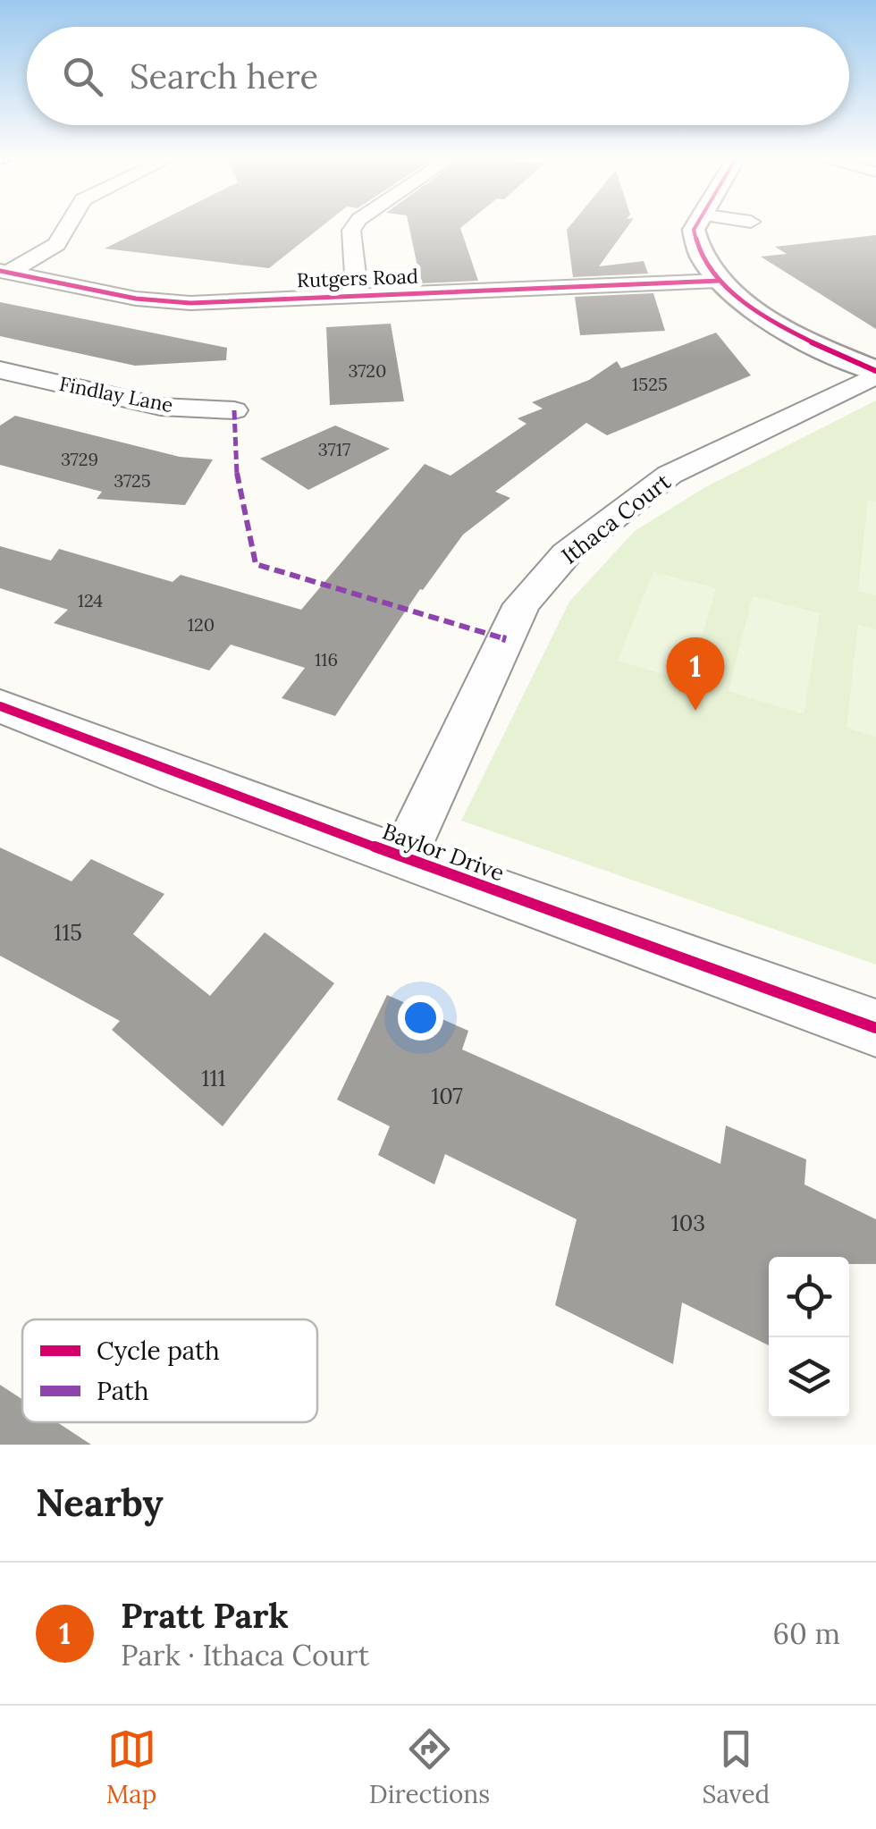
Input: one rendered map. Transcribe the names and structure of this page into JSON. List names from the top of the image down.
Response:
{
  "streets": {
    "street": [
      "Rutgers Road",
      "Findlay Lane",
      "Ithaca Court",
      "Baylor Drive"
    ]
  },
  "crossings": [
    ["Ithaca Court", "Baylor Drive"]
  ],
  "house_numbers": [
    "3720",
    "1525",
    "3717",
    "3729",
    "3725",
    "124",
    "120",
    "116",
    "115",
    "111",
    "107",
    "103"
  ],
  "legend": ["Cycle path", "Path"],
  "page": {
    "search": "Search here",
    "pins": "1",
    "heading": "Nearby",
    "list": [
      {
        "mark": "1",
        "name": "Pratt Park",
        "note": "Park · Ithaca Court",
        "value": "60 m"
      }
    ],
    "nav": ["Map", "Directions", "Saved"]
  }
}
